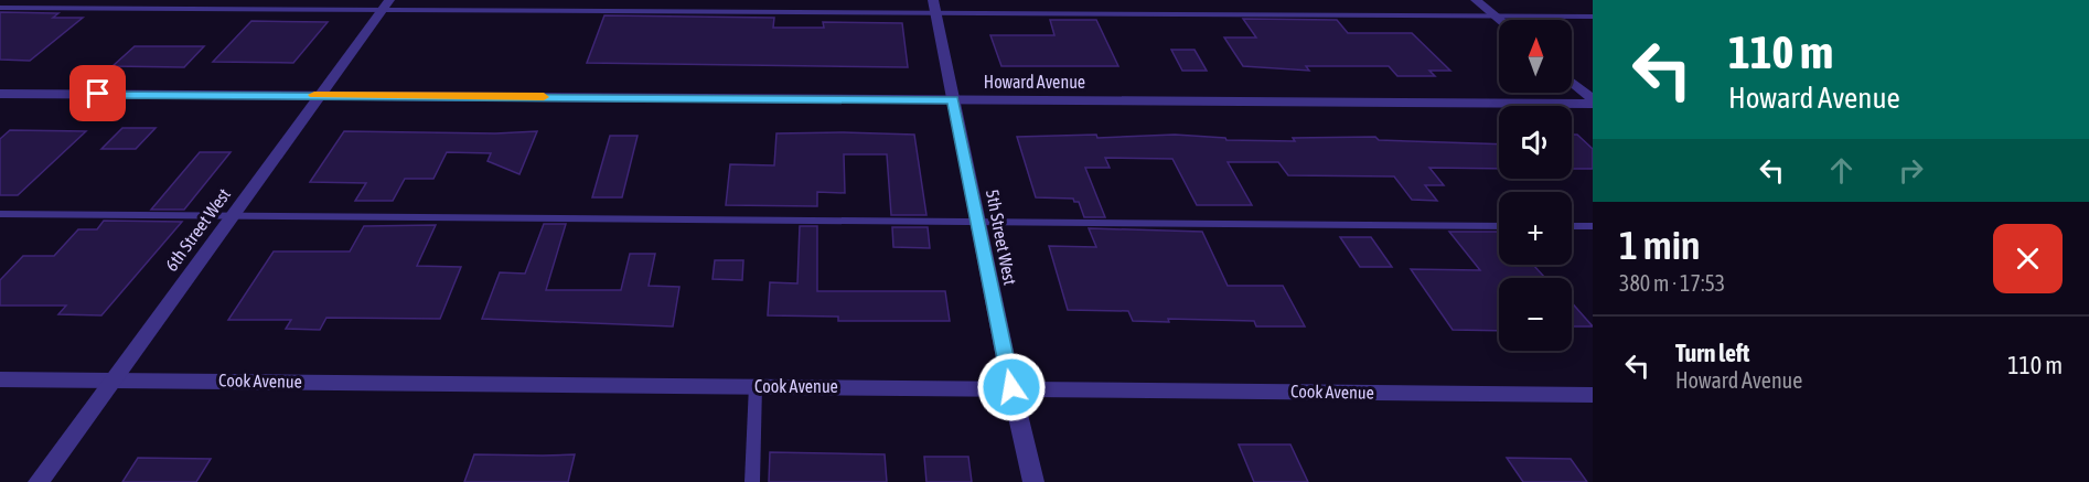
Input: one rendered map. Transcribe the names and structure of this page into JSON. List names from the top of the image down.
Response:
{
  "streets": {
    "street": [
      "Howard Avenue",
      "6th Street West",
      "5th Street West",
      "Cook Avenue"
    ]
  },
  "crossings": [
    ["Howard Avenue", "6th Street West"],
    ["Howard Avenue", "5th Street West"],
    ["6th Street West", "Cook Avenue"],
    ["5th Street West", "Cook Avenue"]
  ],
  "north": "top",
  "page": {
    "turn": ["110 m", "Howard Avenue"],
    "map_buttons": ["+", "−"],
    "heading": ["1 min", "380 m · 17:53"],
    "list": [
      {
        "name": "Turn left",
        "note": "Howard Avenue",
        "value": "110 m"
      }
    ]
  }
}
